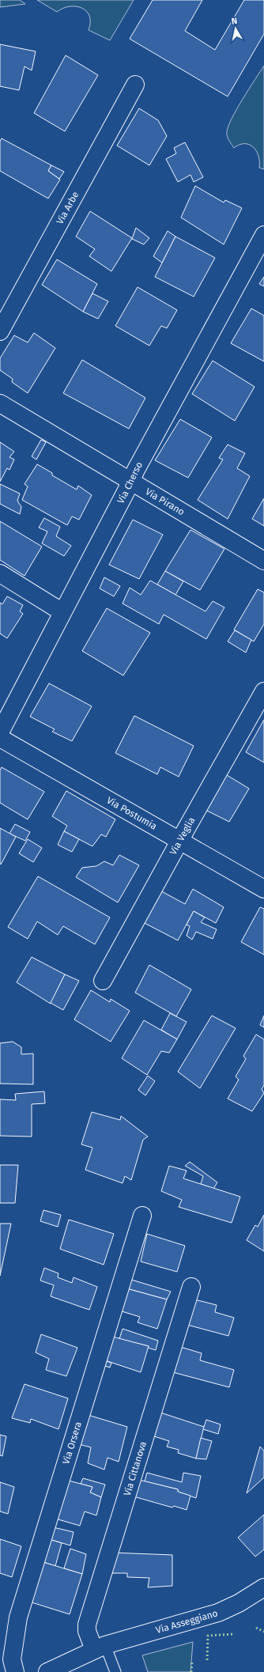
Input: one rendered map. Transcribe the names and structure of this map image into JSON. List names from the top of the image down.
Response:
{
  "streets": {
    "street": [
      "Via Arbe",
      "Via Cherso",
      "Via Pirano",
      "Via Postumia",
      "Via Veglia",
      "Via Orsera",
      "Via Cittanova",
      "Via Asseggiano"
    ]
  },
  "crossings": [
    ["Via Cherso", "Via Pirano"],
    ["Via Postumia", "Via Veglia"],
    ["Via Cittanova", "Via Asseggiano"]
  ],
  "north": "top"
}
